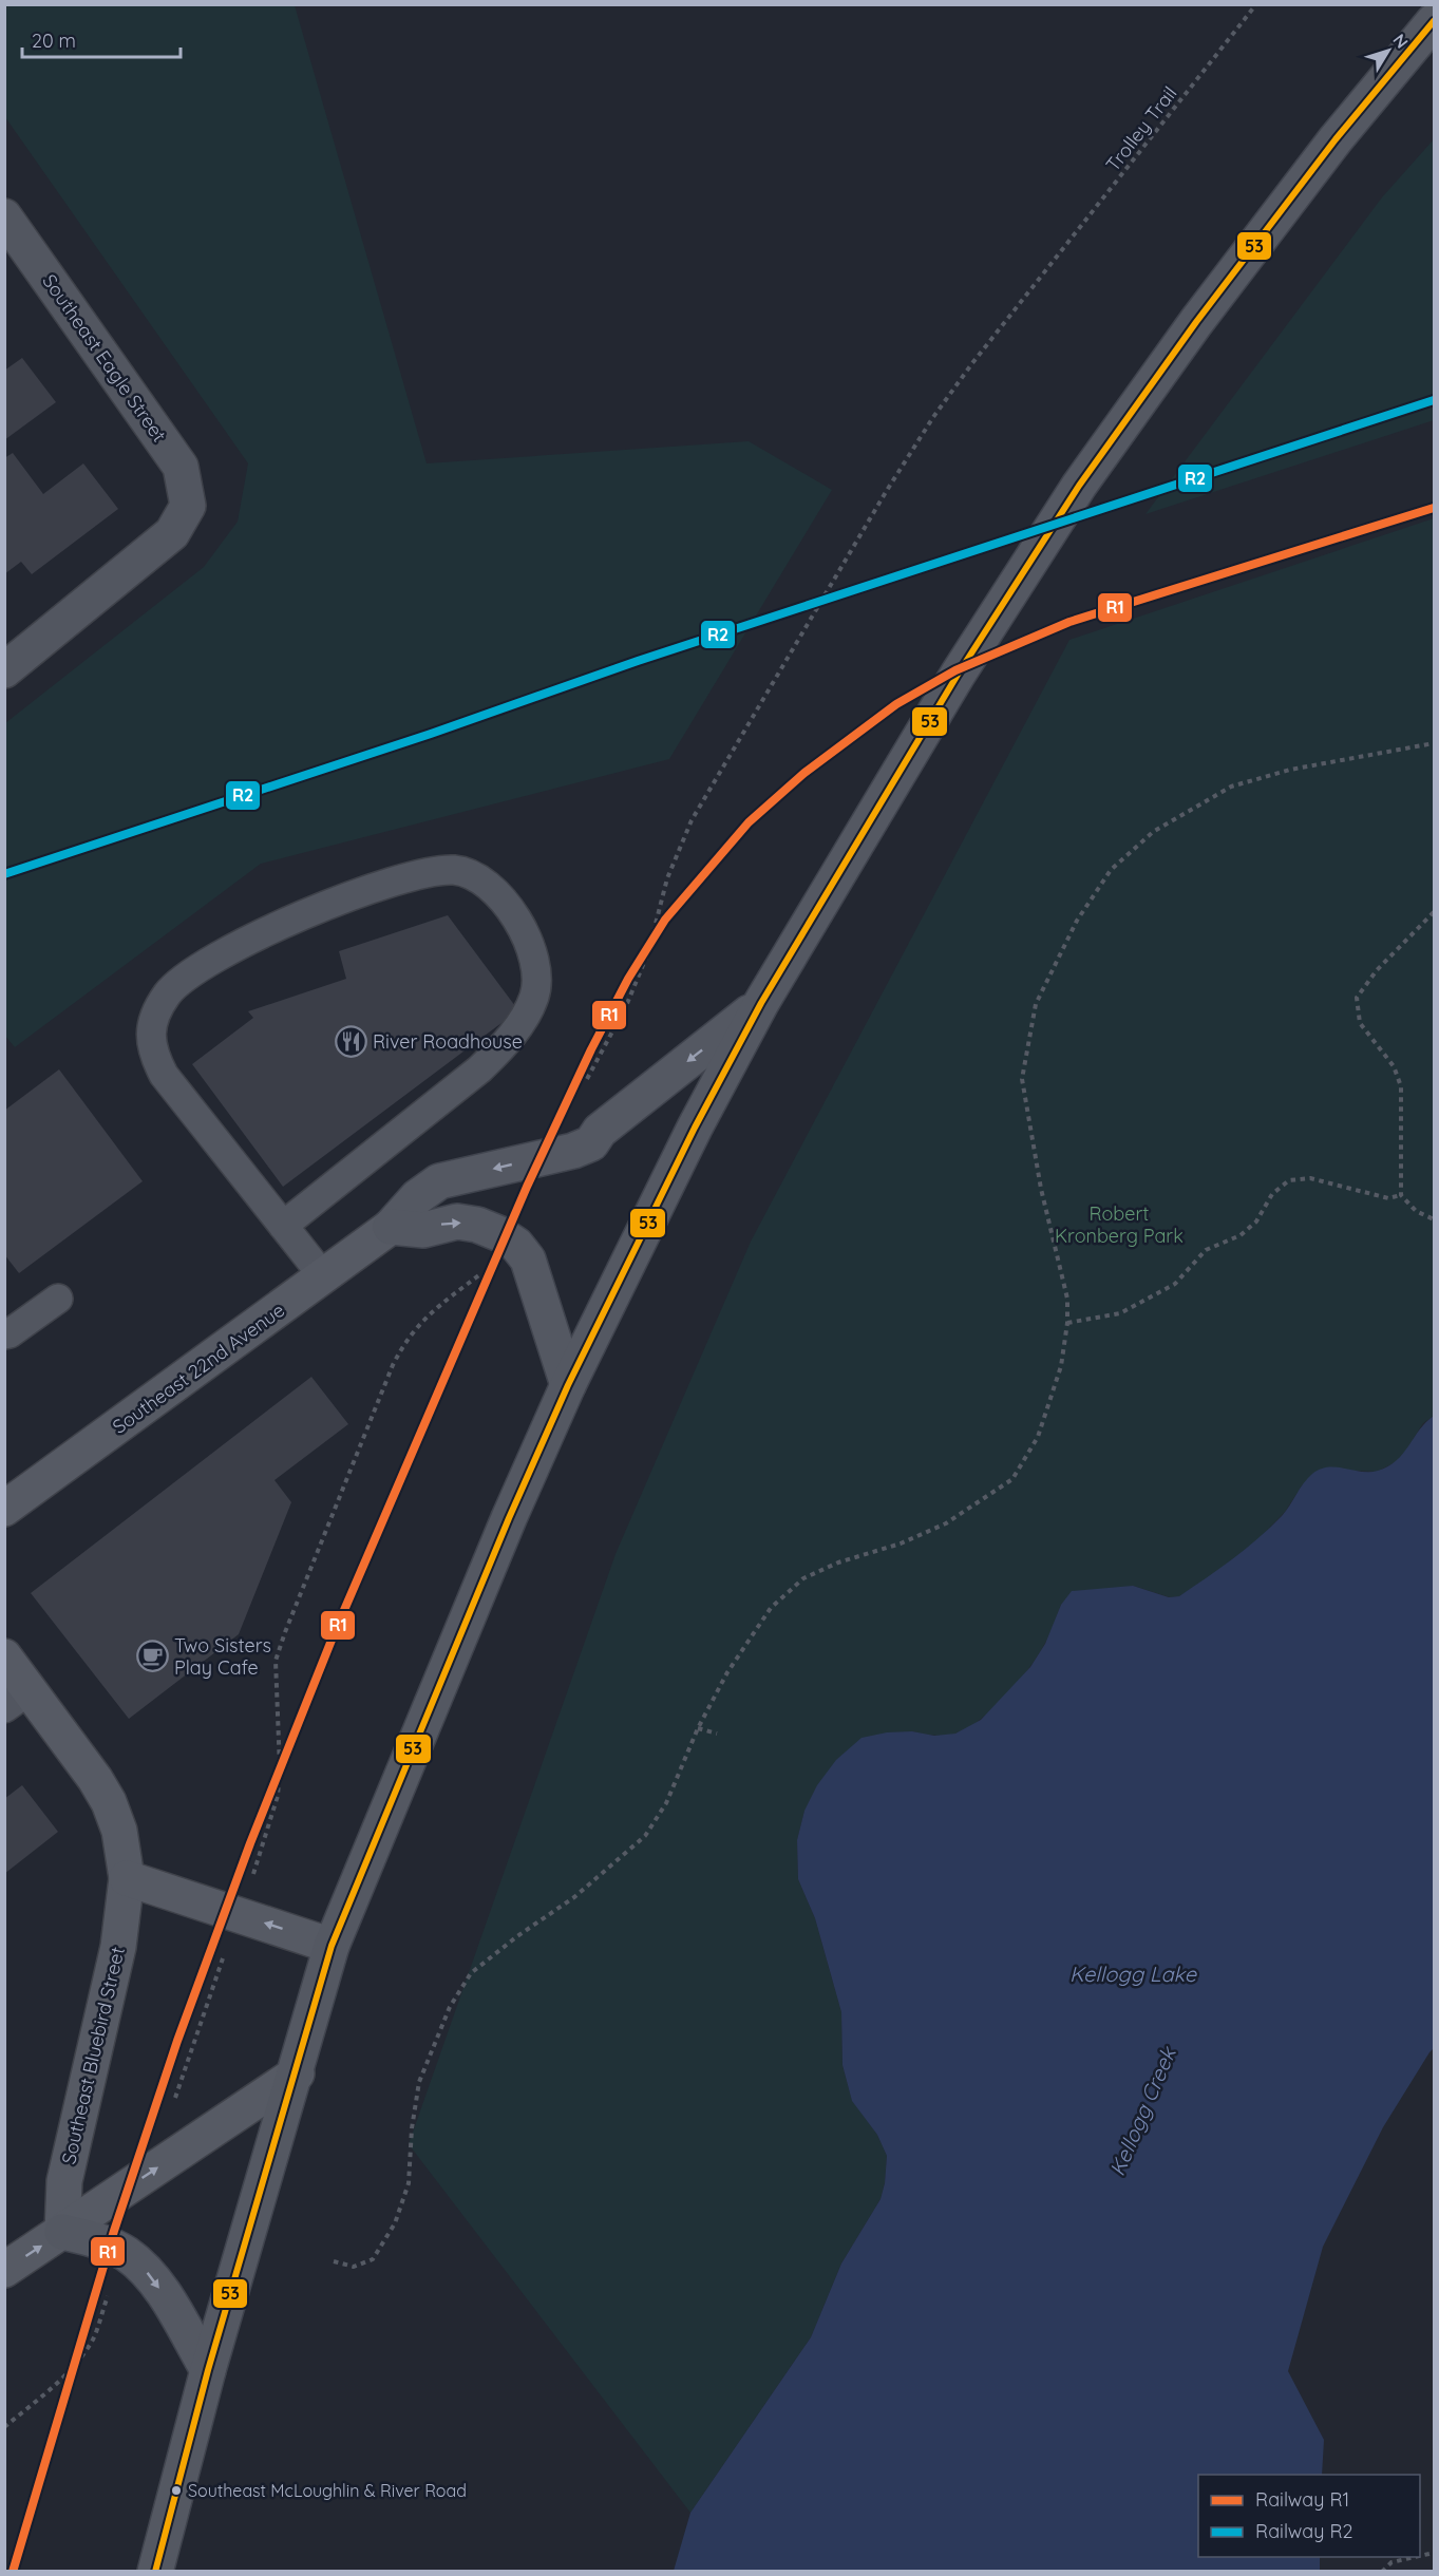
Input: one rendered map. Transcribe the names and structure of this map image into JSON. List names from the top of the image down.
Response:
{
  "streets": {
    "street": ["Southeast Eagle Street", "Southeast 22nd Avenue", "Southeast Bluebird Street"],
    "path": ["Trolley Trail"]
  },
  "water": ["Kellogg Lake", "Kellogg Creek"],
  "parks": ["Robert Kronberg Park"],
  "places": {
    "restaurant": ["River Roadhouse"],
    "cafe": ["Two Sisters Play Cafe"],
    "other": ["Southeast McLoughlin & River Road"]
  },
  "lines": ["transit line 53", "rail line R2", "rail line R1"],
  "legend": ["Railway R1", "Railway R2"],
  "scale_bar": "20 m",
  "north": "top right"
}
